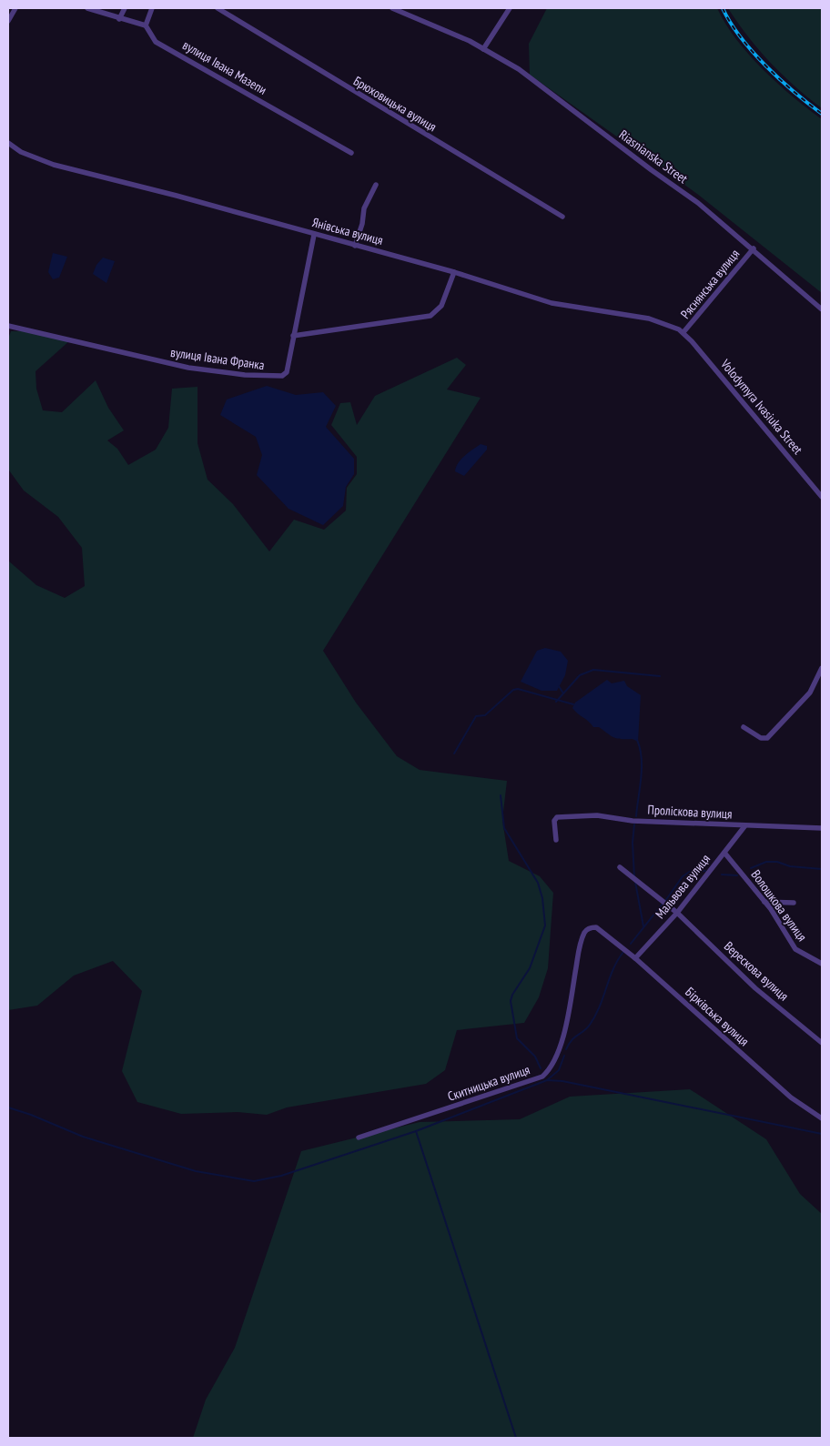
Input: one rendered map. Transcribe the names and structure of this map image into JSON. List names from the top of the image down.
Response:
{
  "streets": {
    "street": [
      "вулиця Івана Мазепи",
      "Брюховицька вулиця",
      "Riasnianska Street",
      "Янівська вулиця",
      "Ряснянська вулиця",
      "вулиця Івана Франка",
      "Volodymyra Ivasiuka Street",
      "Проліскова вулиця",
      "Мальвова вулиця",
      "Волошкова вулиця",
      "Верескова вулиця",
      "Бірківська вулиця",
      "Скитницька вулиця"
    ]
  },
  "crossings": [
    ["Riasnianska Street", "Ряснянська вулиця"],
    ["Янівська вулиця", "Ряснянська вулиця"],
    ["Янівська вулиця", "вулиця Івана Франка"],
    ["Янівська вулиця", "Volodymyra Ivasiuka Street"],
    ["Ряснянська вулиця", "Volodymyra Ivasiuka Street"],
    ["Проліскова вулиця", "Мальвова вулиця"],
    ["Мальвова вулиця", "Волошкова вулиця"],
    ["Мальвова вулиця", "Верескова вулиця"],
    ["Мальвова вулиця", "Бірківська вулиця"],
    ["Бірківська вулиця", "Скитницька вулиця"]
  ]
}
